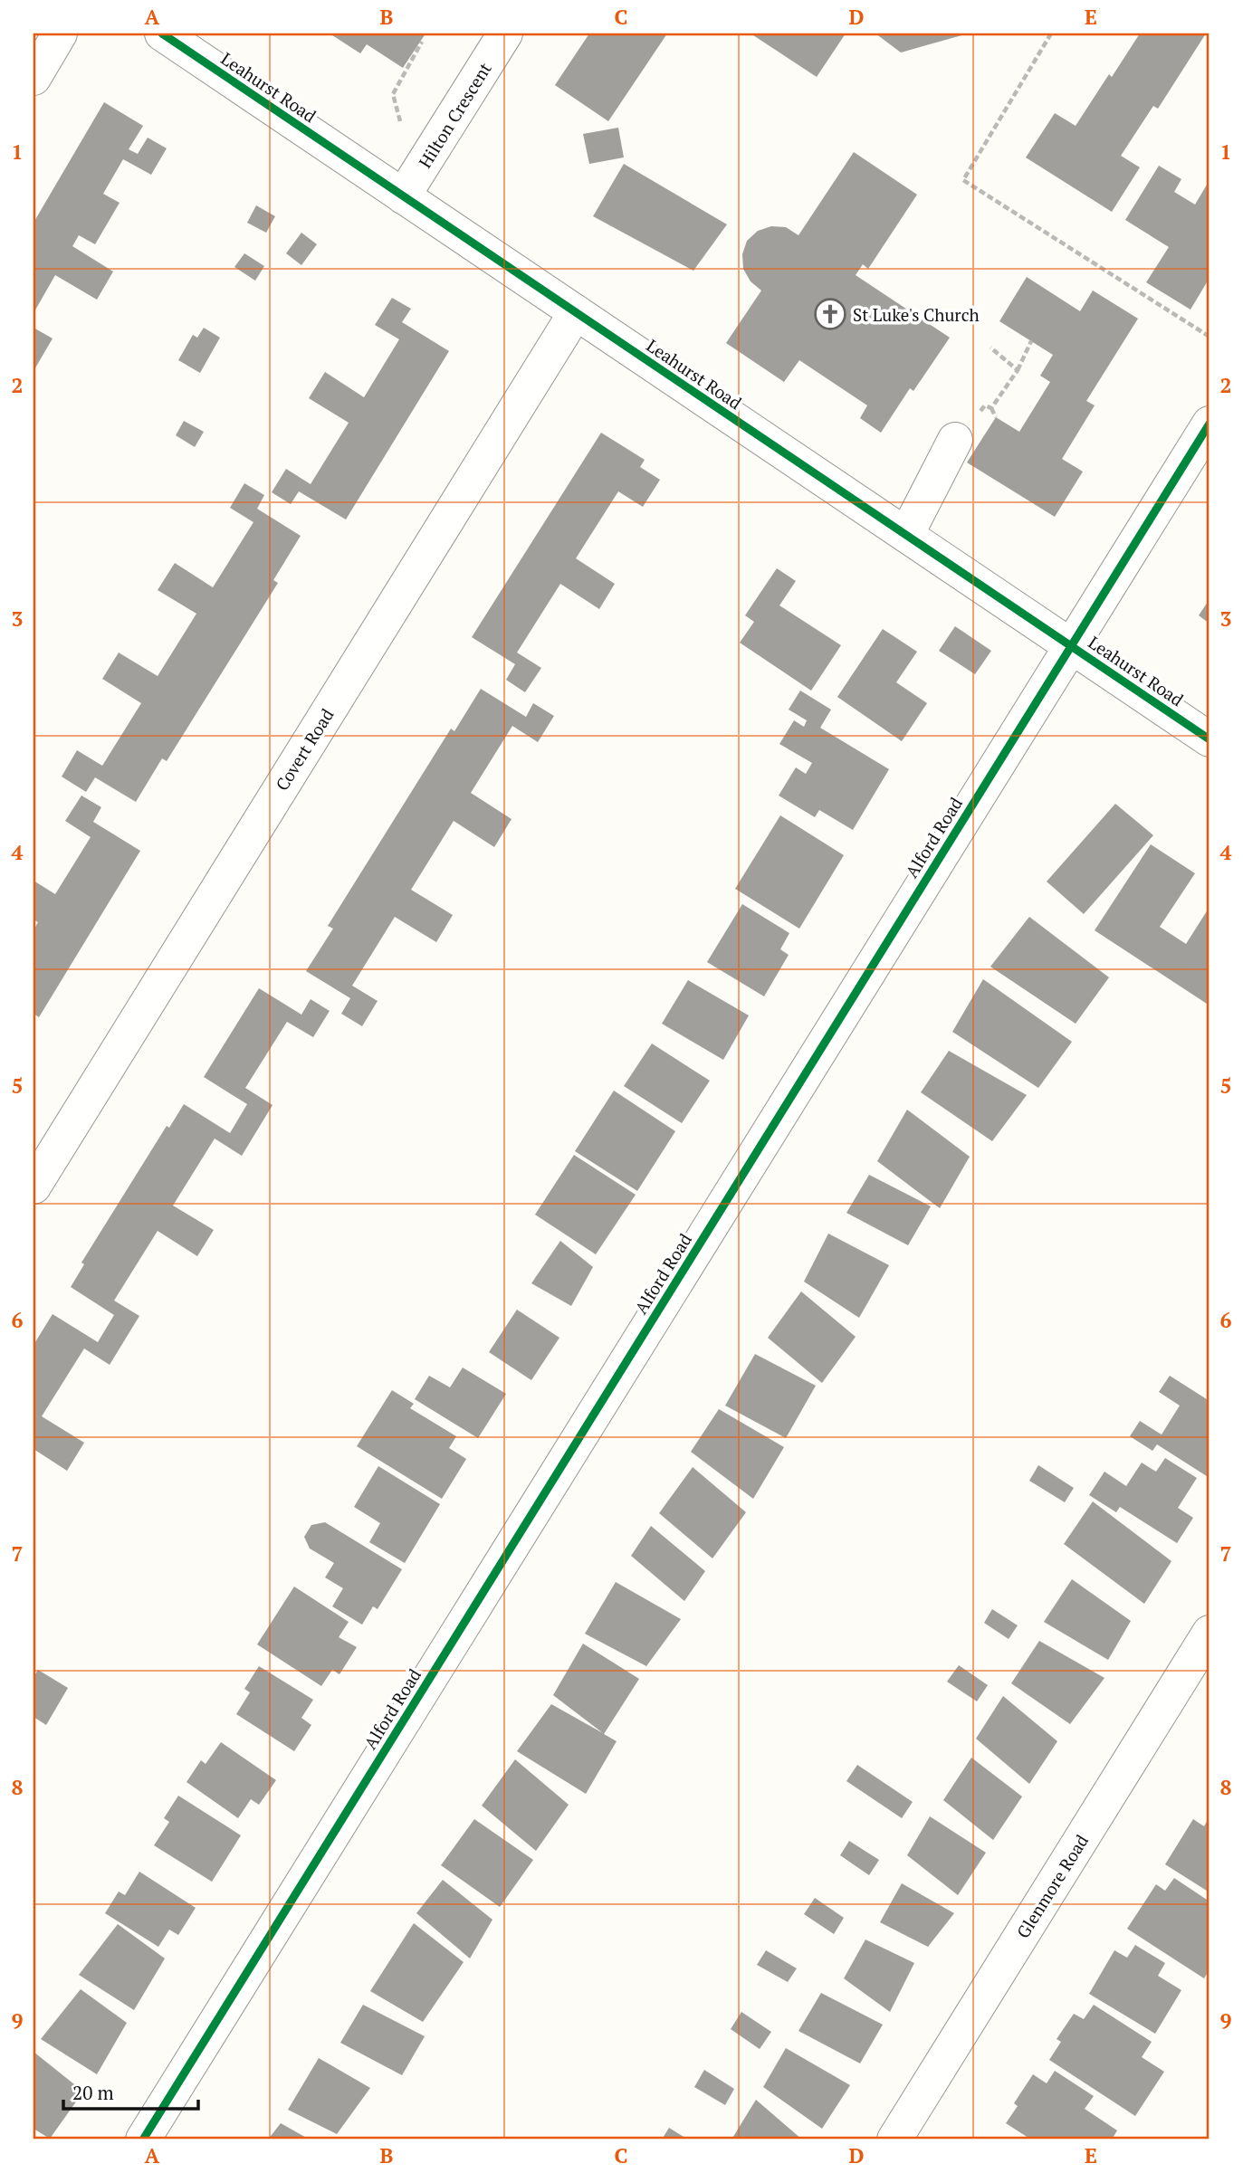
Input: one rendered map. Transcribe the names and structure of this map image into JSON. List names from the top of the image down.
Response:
{
  "streets": {
    "street": [
      "Leahurst Road",
      "Hilton Crescent",
      "Covert Road",
      "Alford Road",
      "Glenmore Road"
    ]
  },
  "crossings": [
    ["Leahurst Road", "Hilton Crescent"],
    ["Leahurst Road", "Covert Road"],
    ["Leahurst Road", "Alford Road"]
  ],
  "places": {
    "church": ["St Luke's Church"]
  },
  "scale_bar": "20 m",
  "grid": {
    "columns": [
      "A",
      "B",
      "C",
      "D",
      "E"
    ],
    "rows": [
      "1",
      "2",
      "3",
      "4",
      "5",
      "6",
      "7",
      "8",
      "9"
    ]
  }
}
